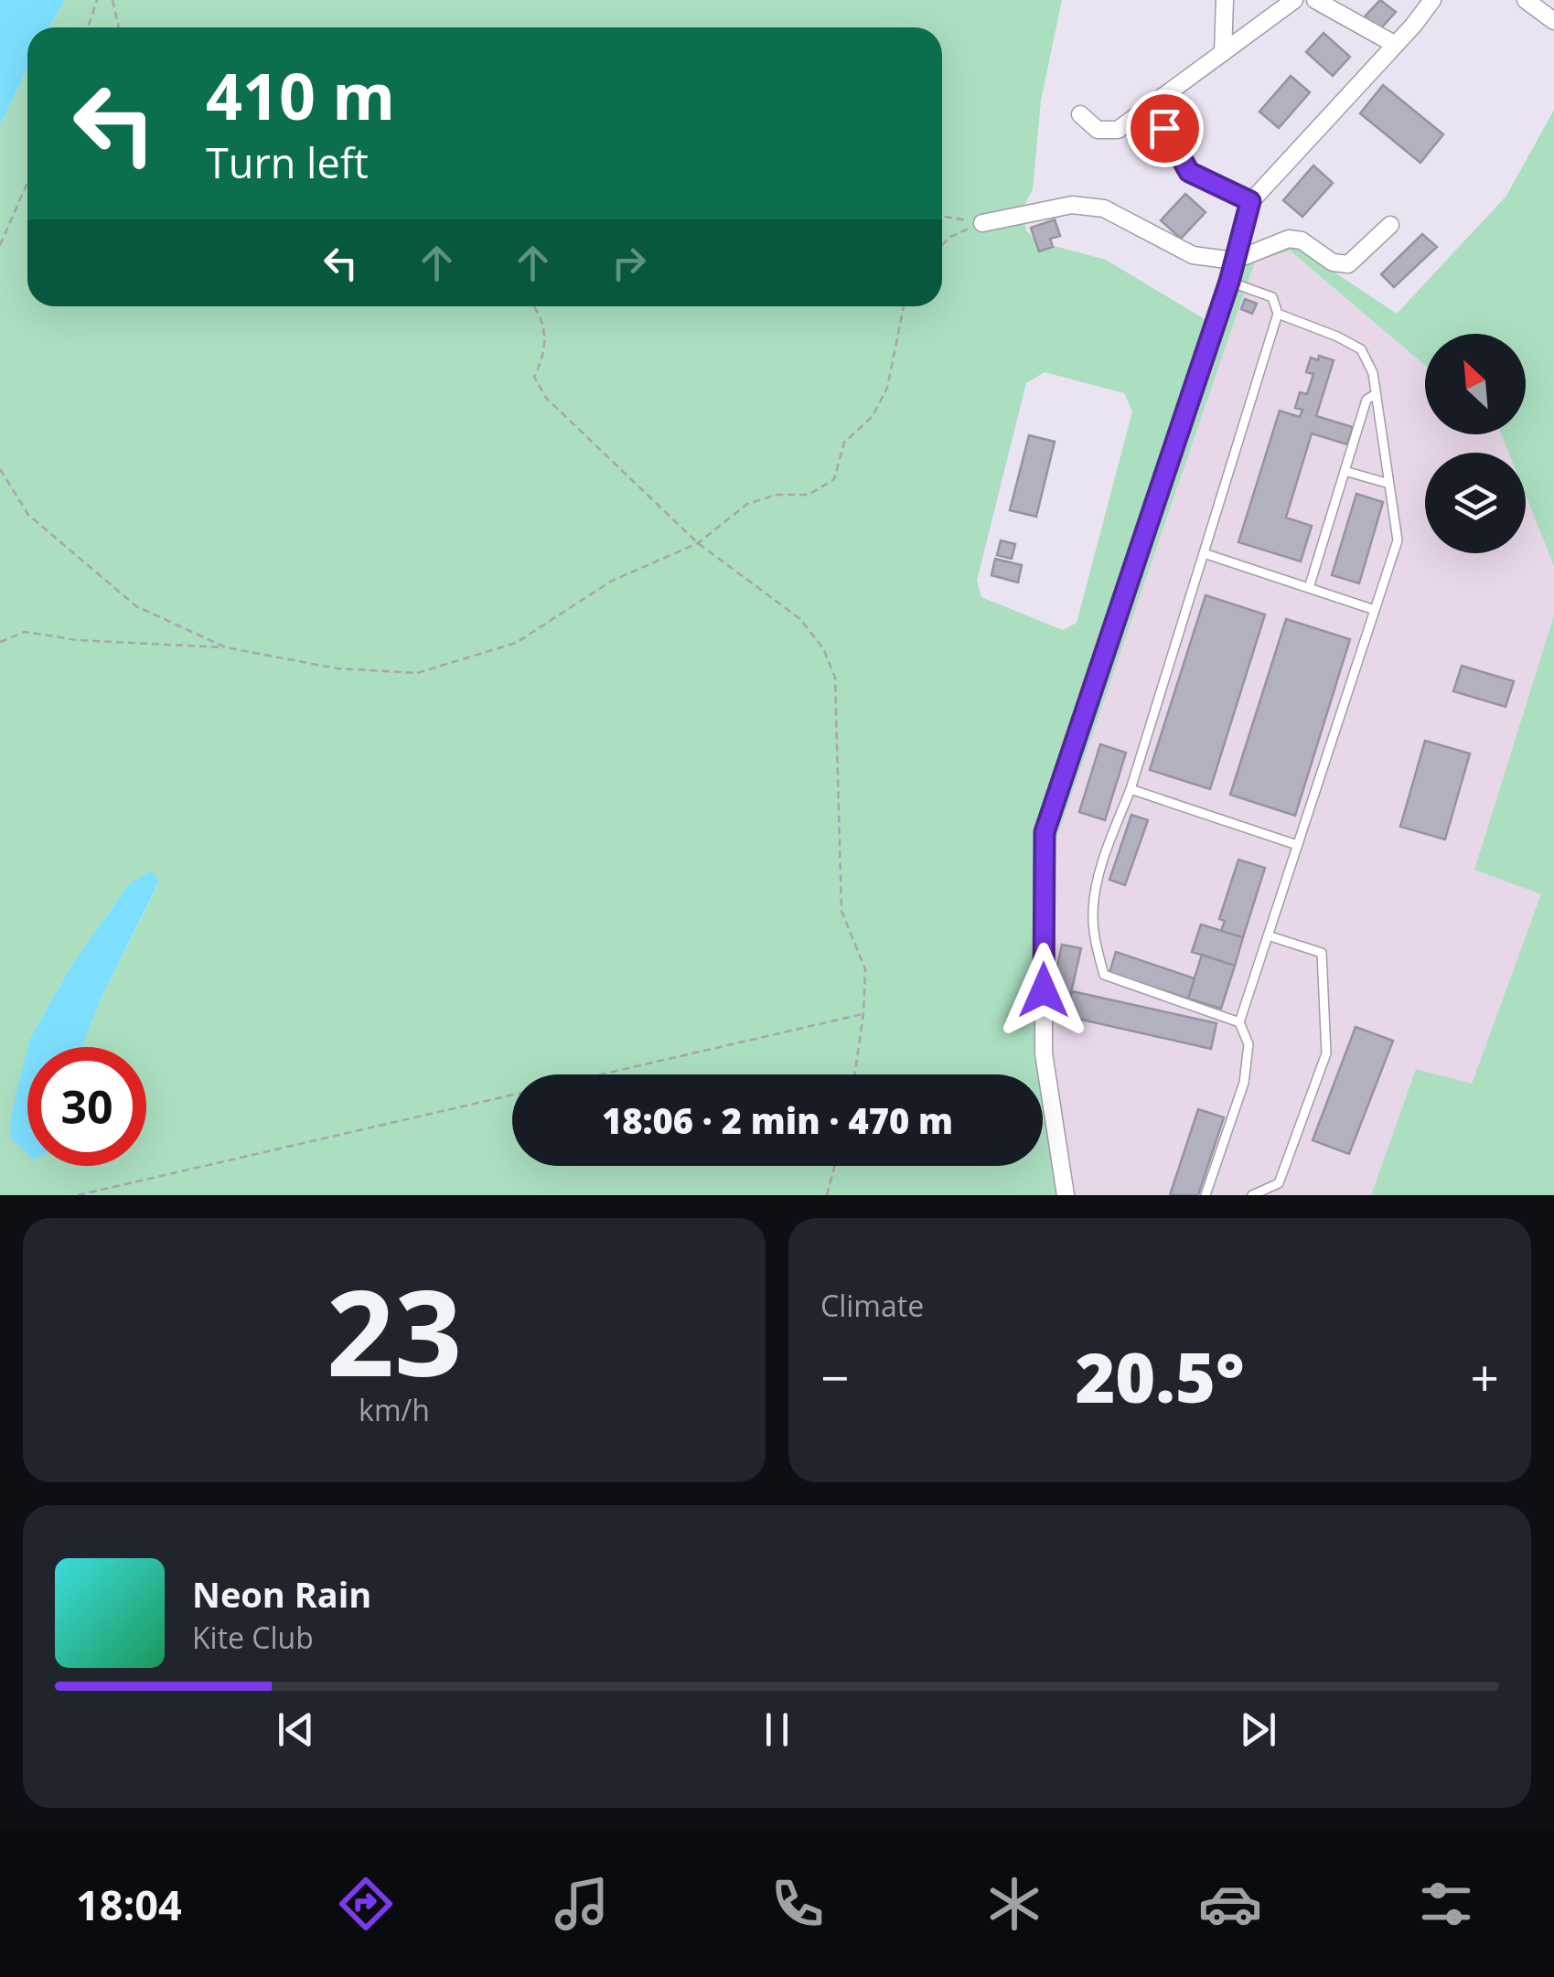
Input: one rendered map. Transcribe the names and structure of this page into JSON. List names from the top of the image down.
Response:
{
  "north": "top left",
  "page": {
    "turn": ["410 m", "Turn left"],
    "limit": "30",
    "trip": "18:06 · 2 min · 470 m",
    "tile": [
      ["23", "km/h"],
      "Climate"
    ],
    "heat": ["−", "20.5°", "+"],
    "song": ["Neon Rain", "Kite Club"],
    "tabs": "18:04"
  }
}
